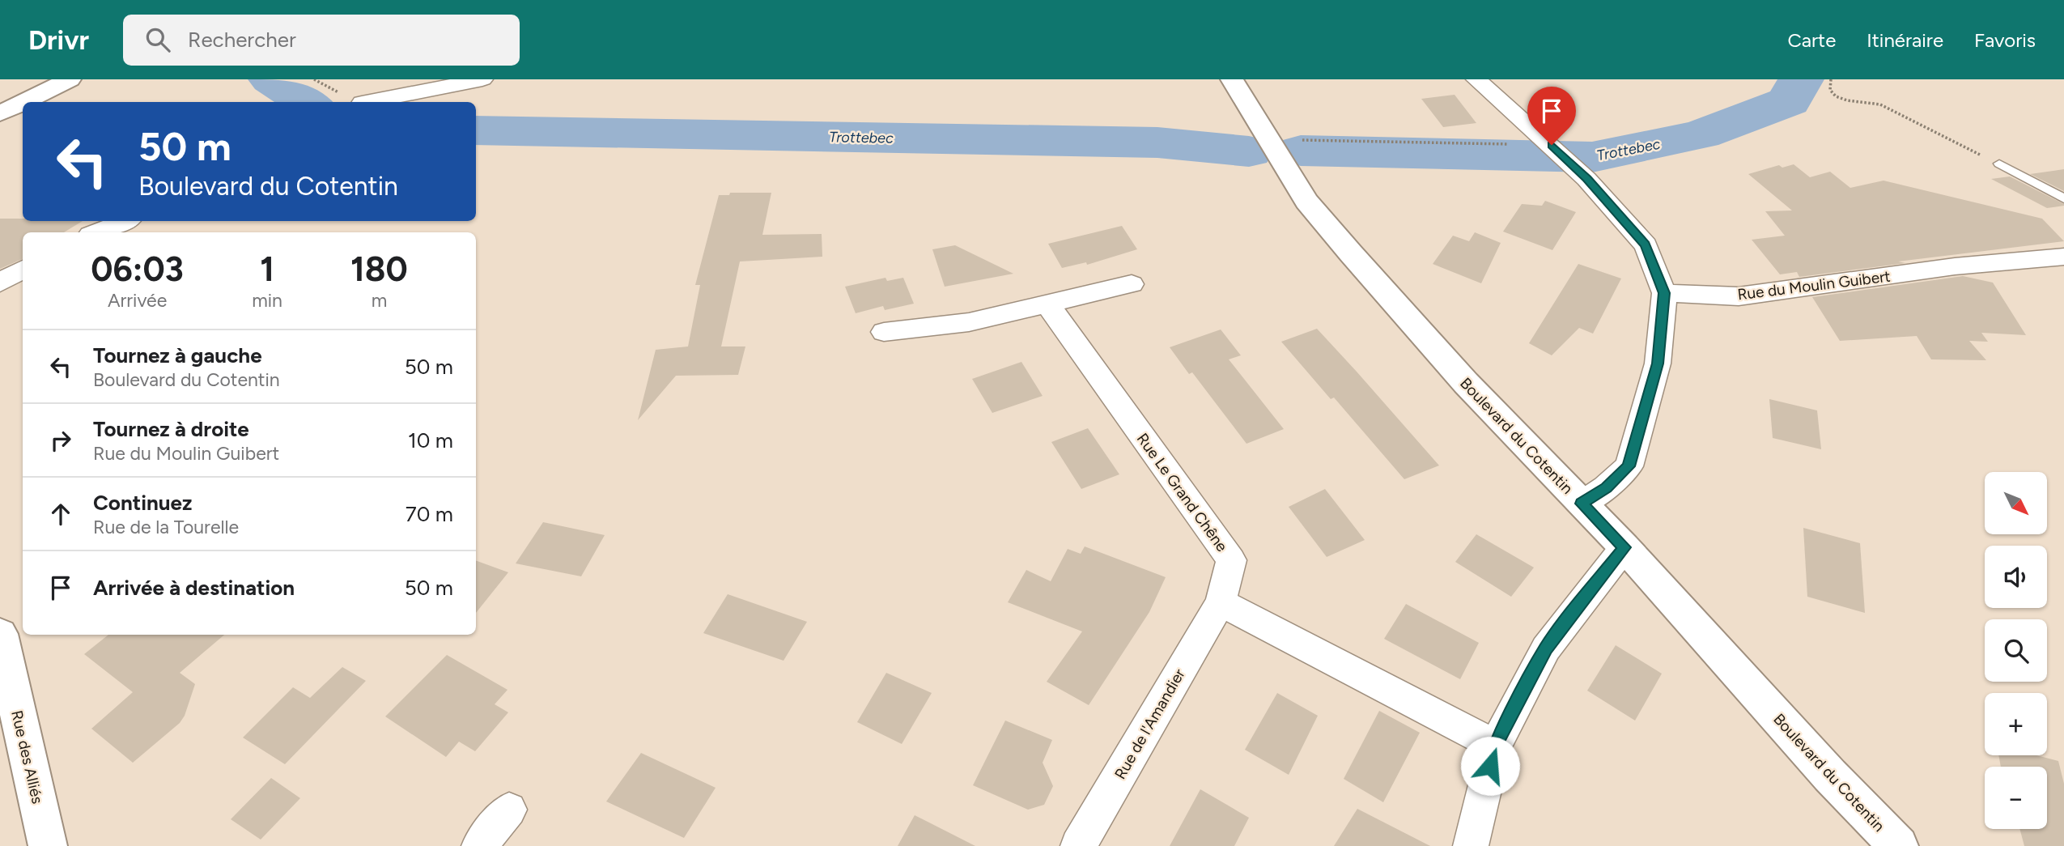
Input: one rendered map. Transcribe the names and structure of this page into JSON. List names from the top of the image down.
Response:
{
  "streets": {
    "main road": ["Boulevard du Cotentin", "Rue des Alliés"],
    "street": ["Rue du Moulin Guibert", "Rue Le Grand Chêne", "Rue de l'Amandier"]
  },
  "crossings": [
    ["Rue Le Grand Chêne", "Rue de l'Amandier"]
  ],
  "water": ["Trottebec"],
  "north": "bottom right",
  "page": {
    "header": "Drivr",
    "search": "Rechercher",
    "nav": ["Carte", "Itinéraire", "Favoris"],
    "turn": ["50 m", "Boulevard du Cotentin"],
    "eta": [
      "06:03",
      "Arrivée",
      "1",
      "min",
      "180",
      "m"
    ],
    "list": [
      {
        "name": "Tournez à gauche",
        "note": "Boulevard du Cotentin",
        "value": "50 m"
      },
      {
        "name": "Tournez à droite",
        "note": "Rue du Moulin Guibert",
        "value": "10 m"
      },
      {
        "name": "Continuez",
        "note": "Rue de la Tourelle",
        "value": "70 m"
      },
      {
        "name": "Arrivée à destination",
        "value": "50 m"
      }
    ],
    "map_buttons": ["+", "−"]
  }
}
